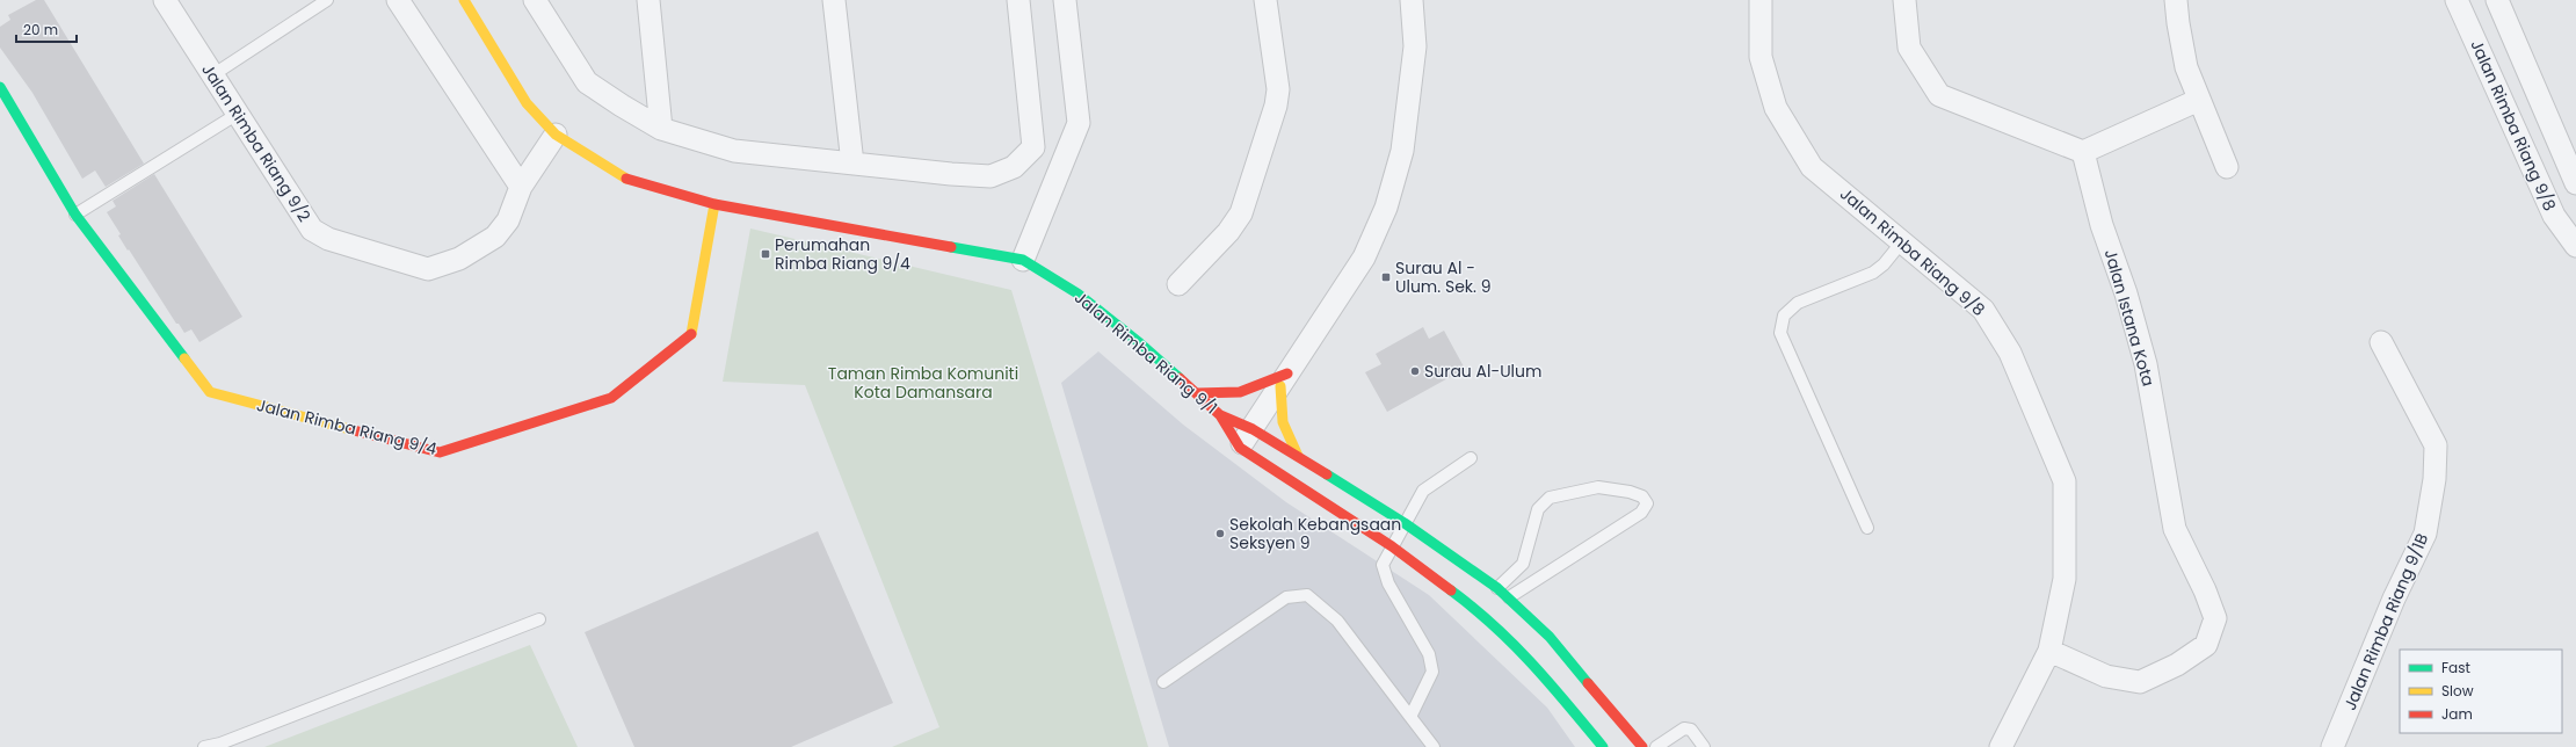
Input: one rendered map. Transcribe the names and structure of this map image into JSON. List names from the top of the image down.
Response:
{
  "streets": {
    "street": [
      "Jalan Rimba Riang 9/8",
      "Jalan Rimba Riang 9/2",
      "Jalan Istana Kota",
      "Jalan Rimba Riang 9/1",
      "Jalan Rimba Riang 9/4",
      "Jalan Rimba Riang 9/1B"
    ]
  },
  "crossings": [
    ["Jalan Rimba Riang 9/8", "Jalan Istana Kota"],
    ["Jalan Rimba Riang 9/2", "Jalan Rimba Riang 9/1"],
    ["Jalan Rimba Riang 9/1", "Jalan Rimba Riang 9/4"]
  ],
  "parks": ["Taman Rimba Komuniti Kota Damansara"],
  "places": {
    "transit": ["Perumahan Rimba Riang 9/4", "Surau Al - Ulum. Sek. 9"],
    "other": ["Surau Al-Ulum", "Sekolah Kebangsaan Seksyen 9"]
  },
  "legend": ["Fast", "Slow", "Jam"],
  "scale_bar": "20 m"
}
